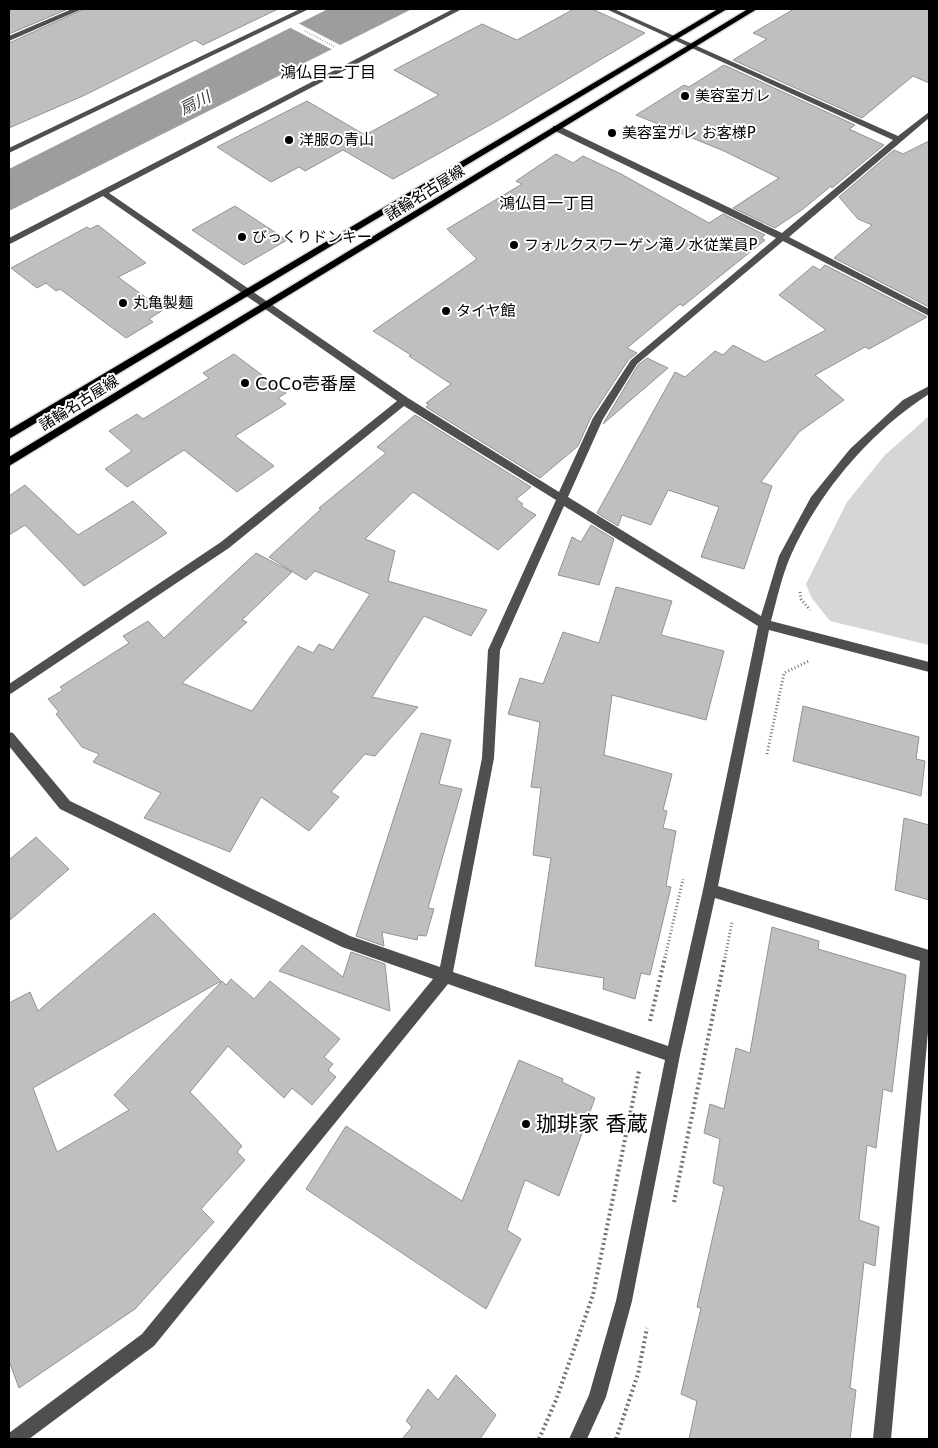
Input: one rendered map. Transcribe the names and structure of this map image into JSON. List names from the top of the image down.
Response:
{
  "streets": {
    "main road": ["諸輪名古屋線"]
  },
  "districts": ["鴻仏目二丁目", "鴻仏目一丁目"],
  "water": ["扇川"],
  "places": [
    "美容室ガレ",
    "美容室ガレ お客様P",
    "洋服の青山",
    "びっくりドンキー",
    "フォルクスワーゲン滝ノ水従業員P",
    "丸亀製麺",
    "タイヤ館",
    "CoCo壱番屋",
    "珈琲家 香蔵"
  ]
}
